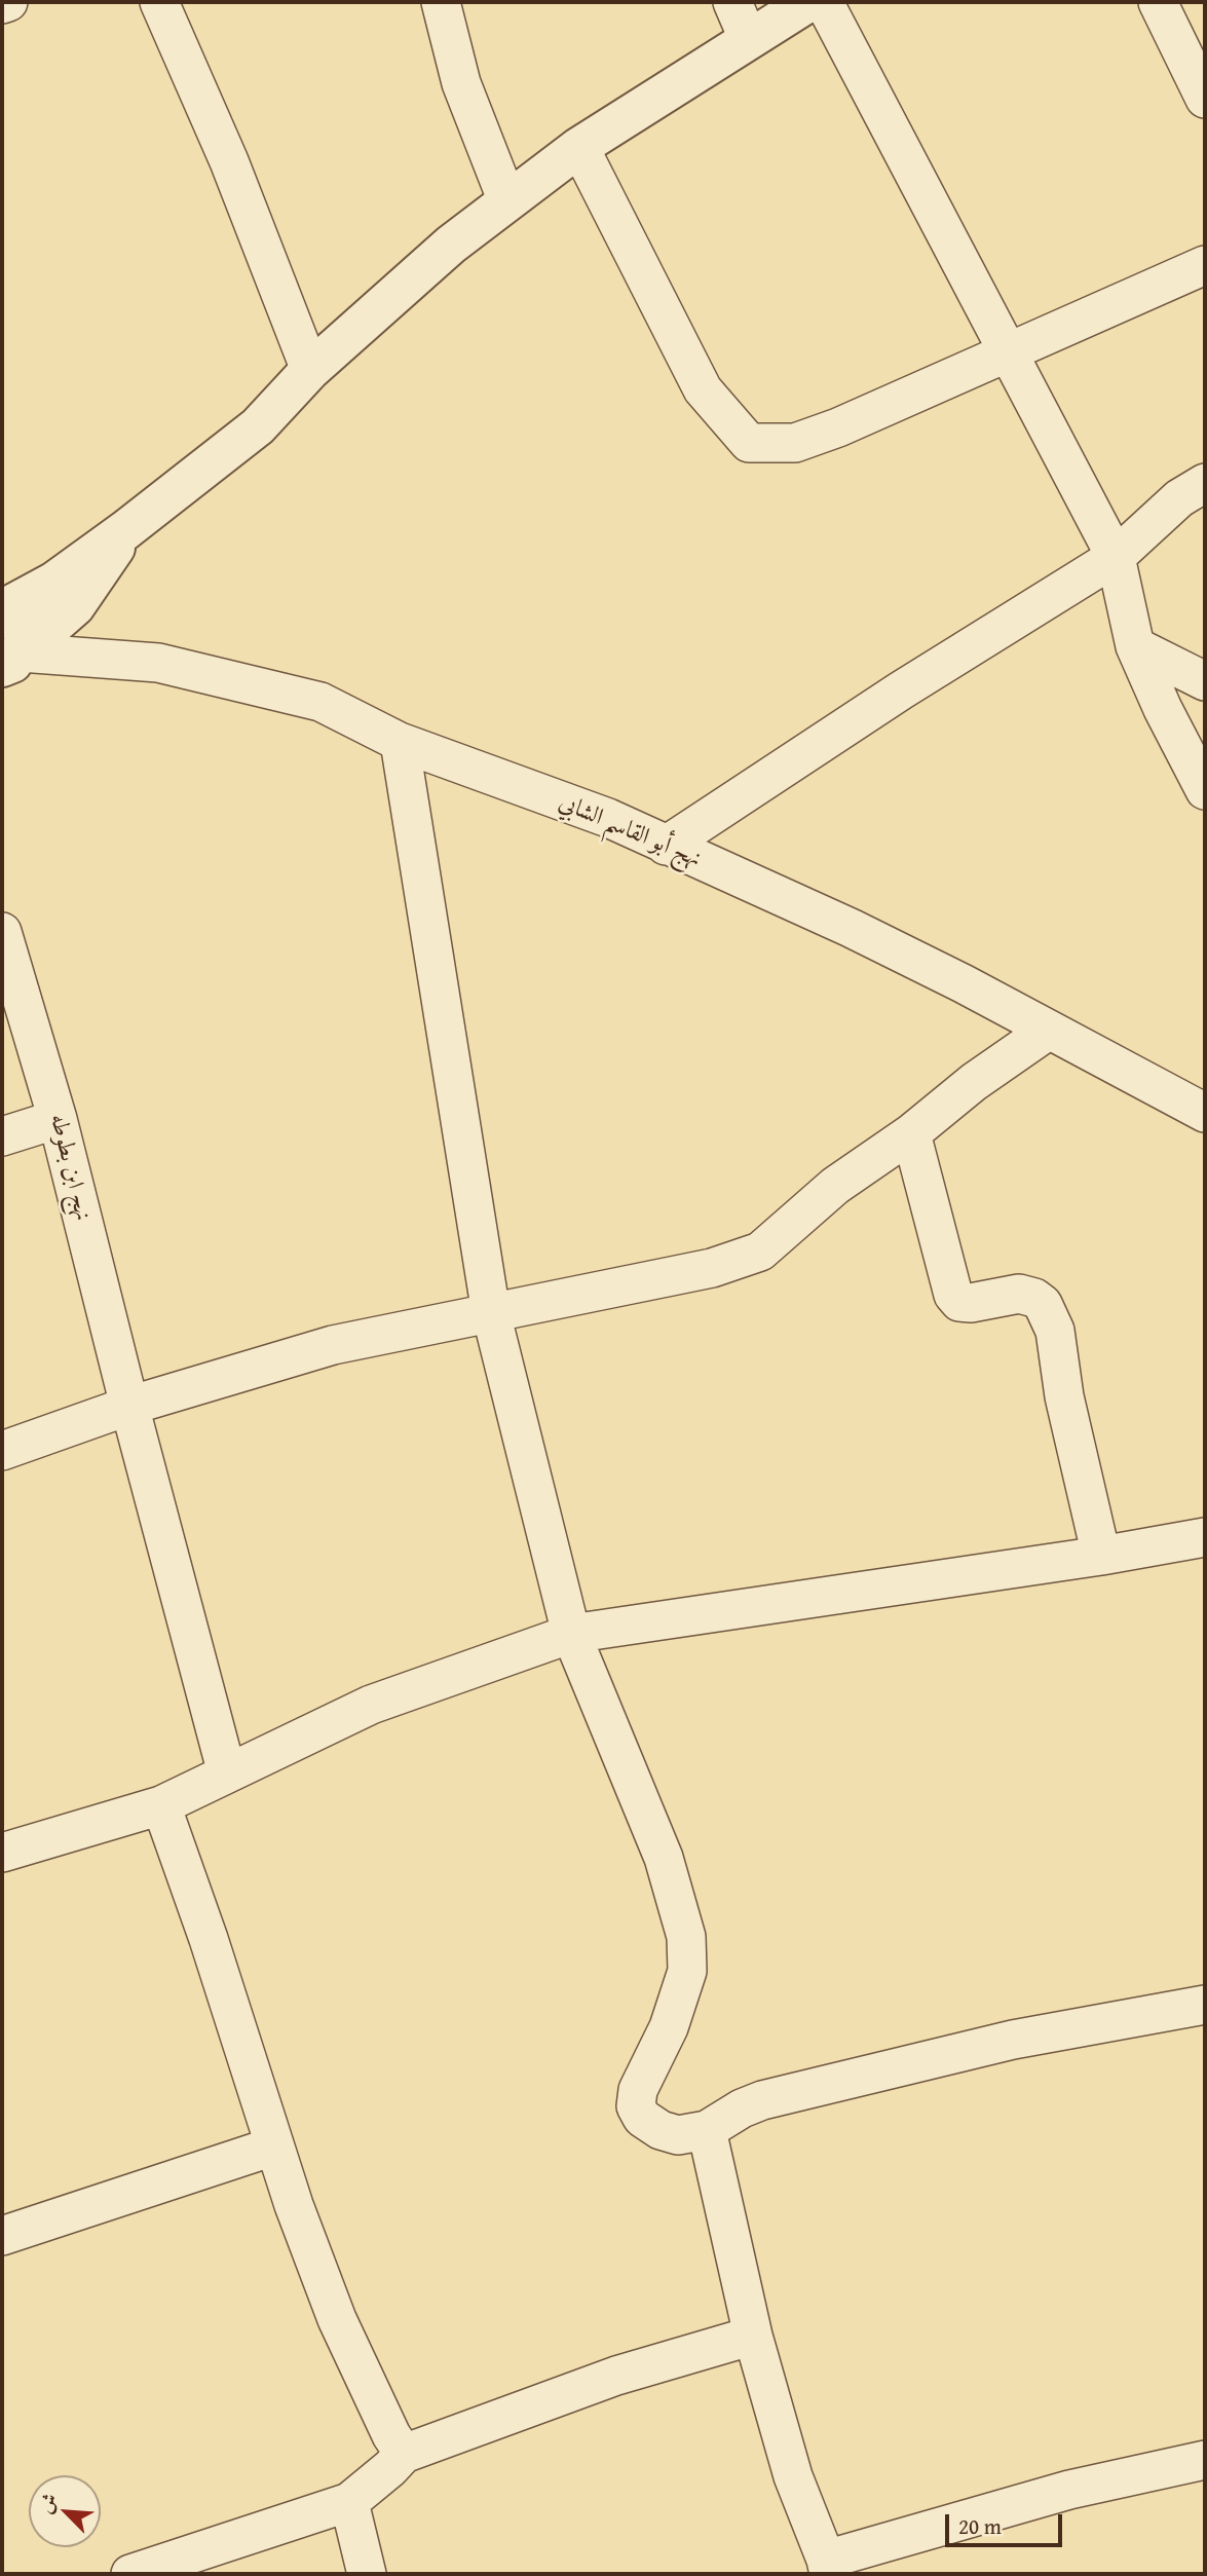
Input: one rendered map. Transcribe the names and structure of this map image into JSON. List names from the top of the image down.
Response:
{
  "streets": {
    "street": ["نهج أبو القاسم الشابي", "نهج ابن بطوطه"]
  },
  "scale_bar": "20 m",
  "north": "top left"
}
